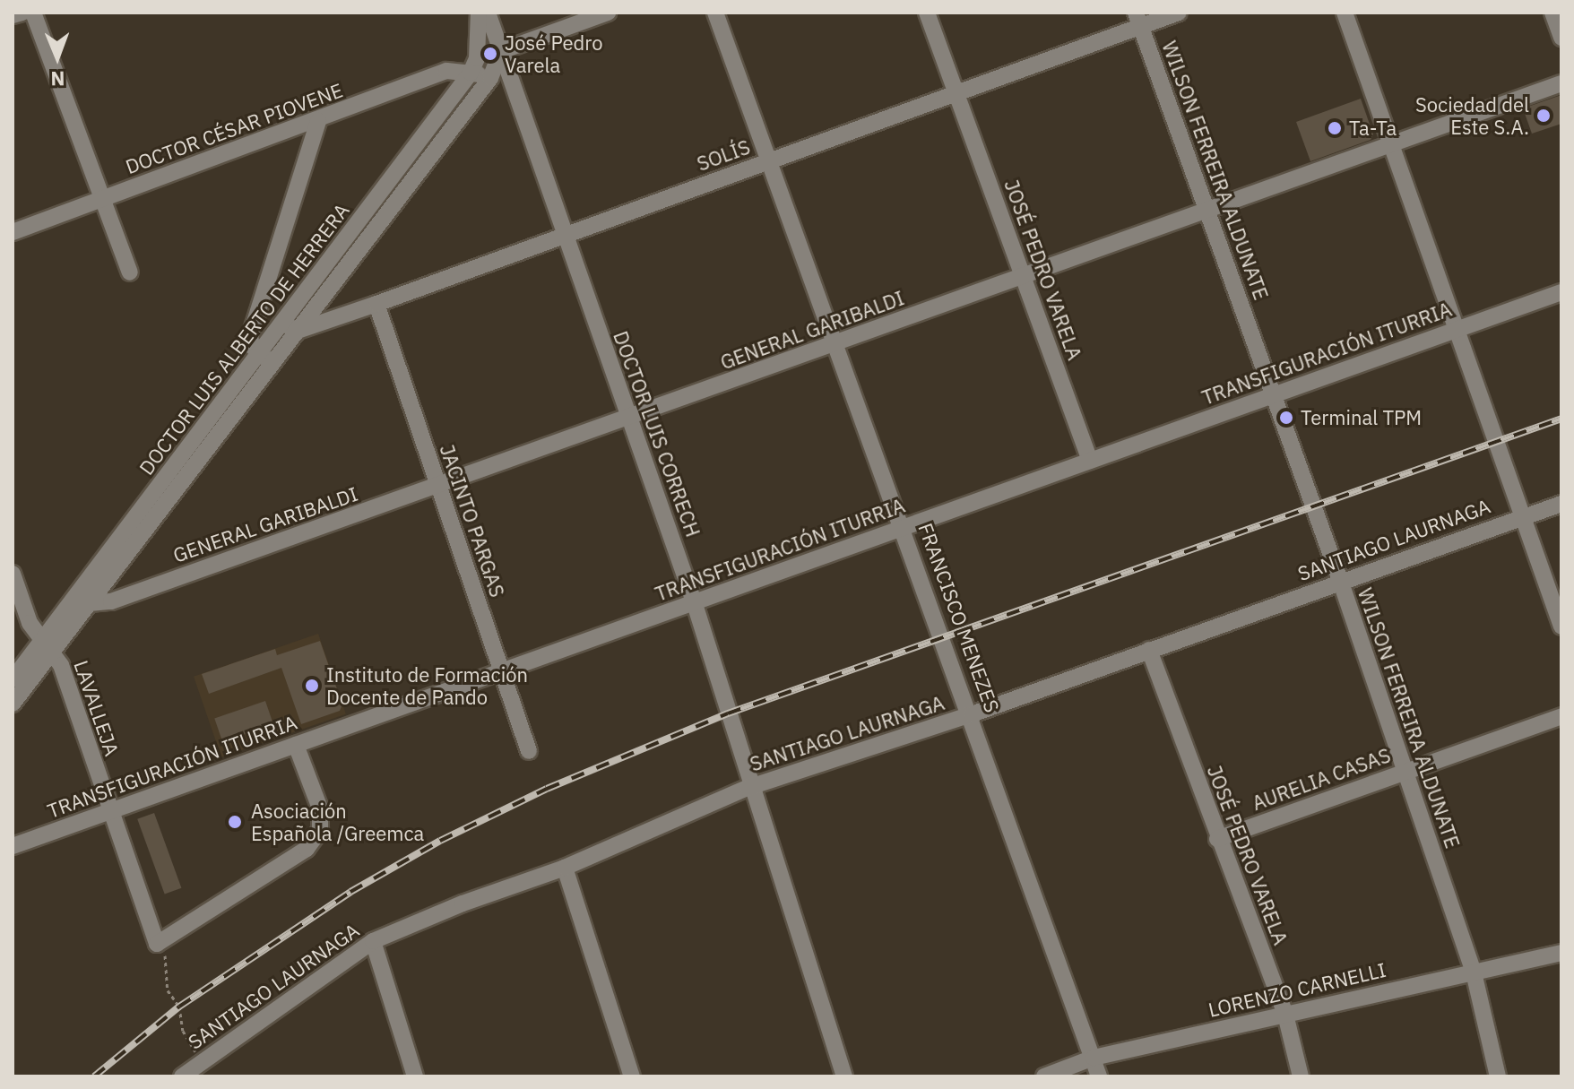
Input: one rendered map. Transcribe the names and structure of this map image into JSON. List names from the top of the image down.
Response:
{
  "streets": {
    "street": [
      "DOCTOR CÉSAR PIOVENE",
      "SOLÍS",
      "WILSON FERREIRA ALDUNATE",
      "JOSÉ PEDRO VARELA",
      "GENERAL GARIBALDI",
      "DOCTOR LUIS ALBERTO DE HERRERA",
      "TRANSFIGURACIÓN ITURRIA",
      "DOCTOR LUIS CORRECH",
      "JACINTO PARGAS",
      "SANTIAGO LAURNAGA",
      "FRANCISCO MENEZES",
      "LAVALLEJA",
      "AURELIA CASAS",
      "LORENZO CARNELLI"
    ]
  },
  "crossings": [
    ["DOCTOR CÉSAR PIOVENE", "DOCTOR LUIS ALBERTO DE HERRERA"],
    ["SOLÍS", "WILSON FERREIRA ALDUNATE"],
    ["SOLÍS", "JOSÉ PEDRO VARELA"],
    ["SOLÍS", "DOCTOR LUIS ALBERTO DE HERRERA"],
    ["SOLÍS", "DOCTOR LUIS CORRECH"],
    ["SOLÍS", "JACINTO PARGAS"],
    ["SOLÍS", "FRANCISCO MENEZES"],
    ["WILSON FERREIRA ALDUNATE", "GENERAL GARIBALDI"],
    ["WILSON FERREIRA ALDUNATE", "TRANSFIGURACIÓN ITURRIA"],
    ["WILSON FERREIRA ALDUNATE", "SANTIAGO LAURNAGA"],
    ["WILSON FERREIRA ALDUNATE", "AURELIA CASAS"],
    ["WILSON FERREIRA ALDUNATE", "LORENZO CARNELLI"],
    ["JOSÉ PEDRO VARELA", "GENERAL GARIBALDI"],
    ["JOSÉ PEDRO VARELA", "TRANSFIGURACIÓN ITURRIA"],
    ["JOSÉ PEDRO VARELA", "SANTIAGO LAURNAGA"],
    ["JOSÉ PEDRO VARELA", "AURELIA CASAS"],
    ["JOSÉ PEDRO VARELA", "LORENZO CARNELLI"],
    ["GENERAL GARIBALDI", "DOCTOR LUIS ALBERTO DE HERRERA"],
    ["GENERAL GARIBALDI", "DOCTOR LUIS CORRECH"],
    ["GENERAL GARIBALDI", "JACINTO PARGAS"],
    ["GENERAL GARIBALDI", "FRANCISCO MENEZES"],
    ["DOCTOR LUIS ALBERTO DE HERRERA", "DOCTOR LUIS CORRECH"],
    ["DOCTOR LUIS ALBERTO DE HERRERA", "LAVALLEJA"],
    ["TRANSFIGURACIÓN ITURRIA", "DOCTOR LUIS CORRECH"],
    ["TRANSFIGURACIÓN ITURRIA", "JACINTO PARGAS"],
    ["TRANSFIGURACIÓN ITURRIA", "FRANCISCO MENEZES"],
    ["TRANSFIGURACIÓN ITURRIA", "LAVALLEJA"],
    ["DOCTOR LUIS CORRECH", "SANTIAGO LAURNAGA"],
    ["SANTIAGO LAURNAGA", "FRANCISCO MENEZES"],
    ["FRANCISCO MENEZES", "LORENZO CARNELLI"]
  ],
  "places": [
    "José Pedro Varela",
    "Sociedad del Este S.A.",
    "Ta-Ta",
    "Terminal TPM",
    "Instituto de Formación Docente de Pando",
    "Asociación Española /Greemca"
  ],
  "north": "bottom"
}
